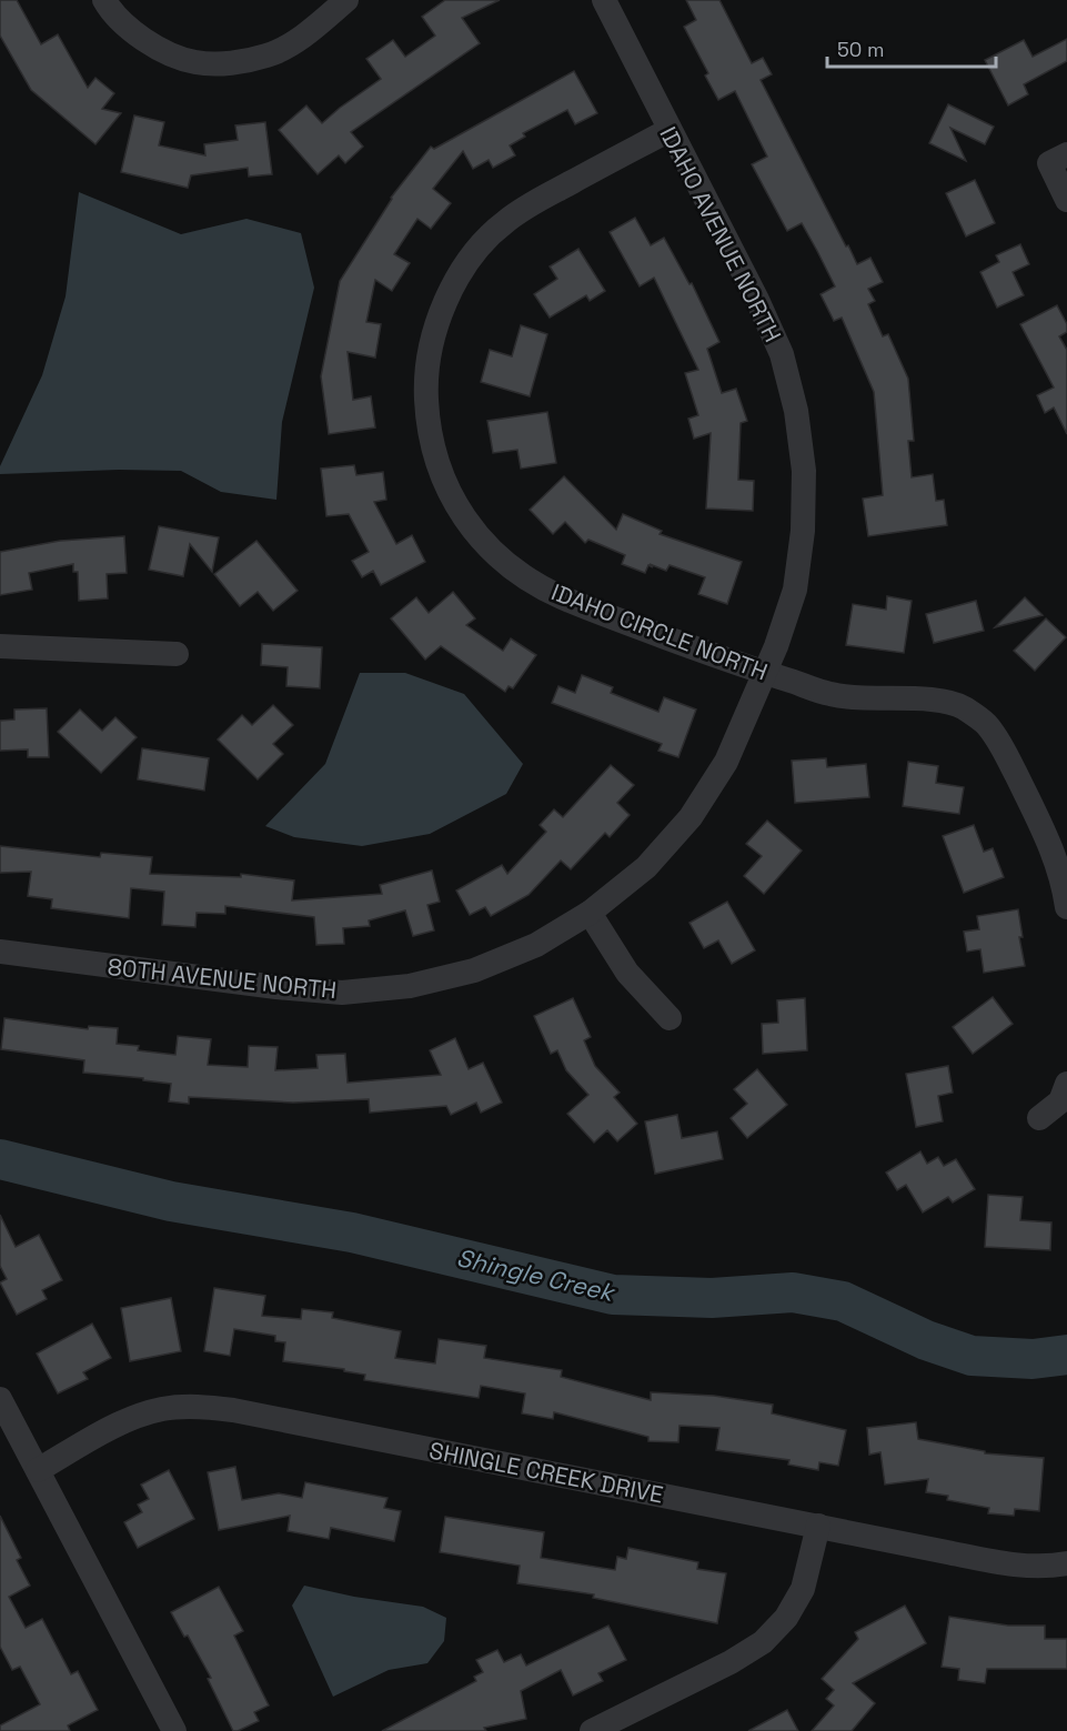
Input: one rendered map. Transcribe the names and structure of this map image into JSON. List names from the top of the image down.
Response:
{
  "streets": {
    "street": [
      "IDAHO AVENUE NORTH",
      "IDAHO CIRCLE NORTH",
      "80TH AVENUE NORTH",
      "SHINGLE CREEK DRIVE"
    ]
  },
  "crossings": [
    ["IDAHO AVENUE NORTH", "IDAHO CIRCLE NORTH"],
    ["IDAHO AVENUE NORTH", "80TH AVENUE NORTH"],
    ["IDAHO CIRCLE NORTH", "80TH AVENUE NORTH"]
  ],
  "water": ["Shingle Creek"],
  "scale_bar": "50 m"
}
